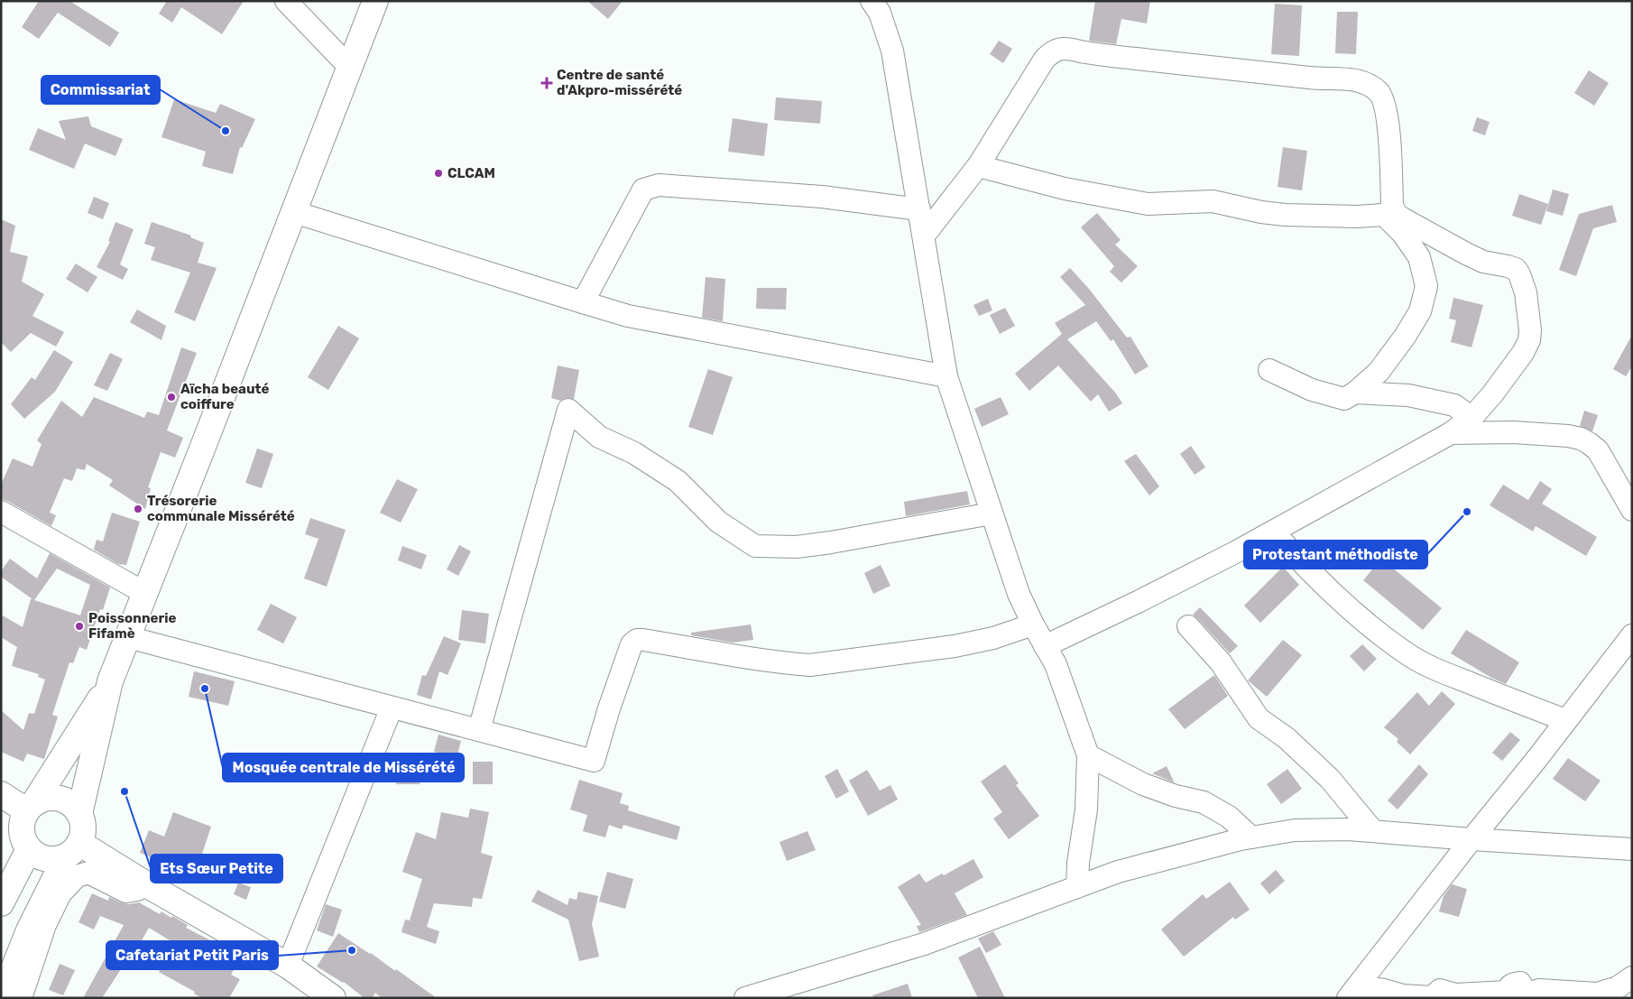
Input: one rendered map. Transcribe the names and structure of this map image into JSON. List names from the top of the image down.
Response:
{
  "places": {
    "health": ["Centre de santé d'Akpro-missérété"],
    "other": [
      "Commissariat",
      "CLCAM",
      "Aïcha beauté coiffure",
      "Trésorerie communale Missérété",
      "Protestant méthodiste",
      "Poissonnerie Fifamè",
      "Mosquée centrale de Missérété",
      "Ets Sœur Petite",
      "Cafetariat Petit Paris"
    ]
  }
}
